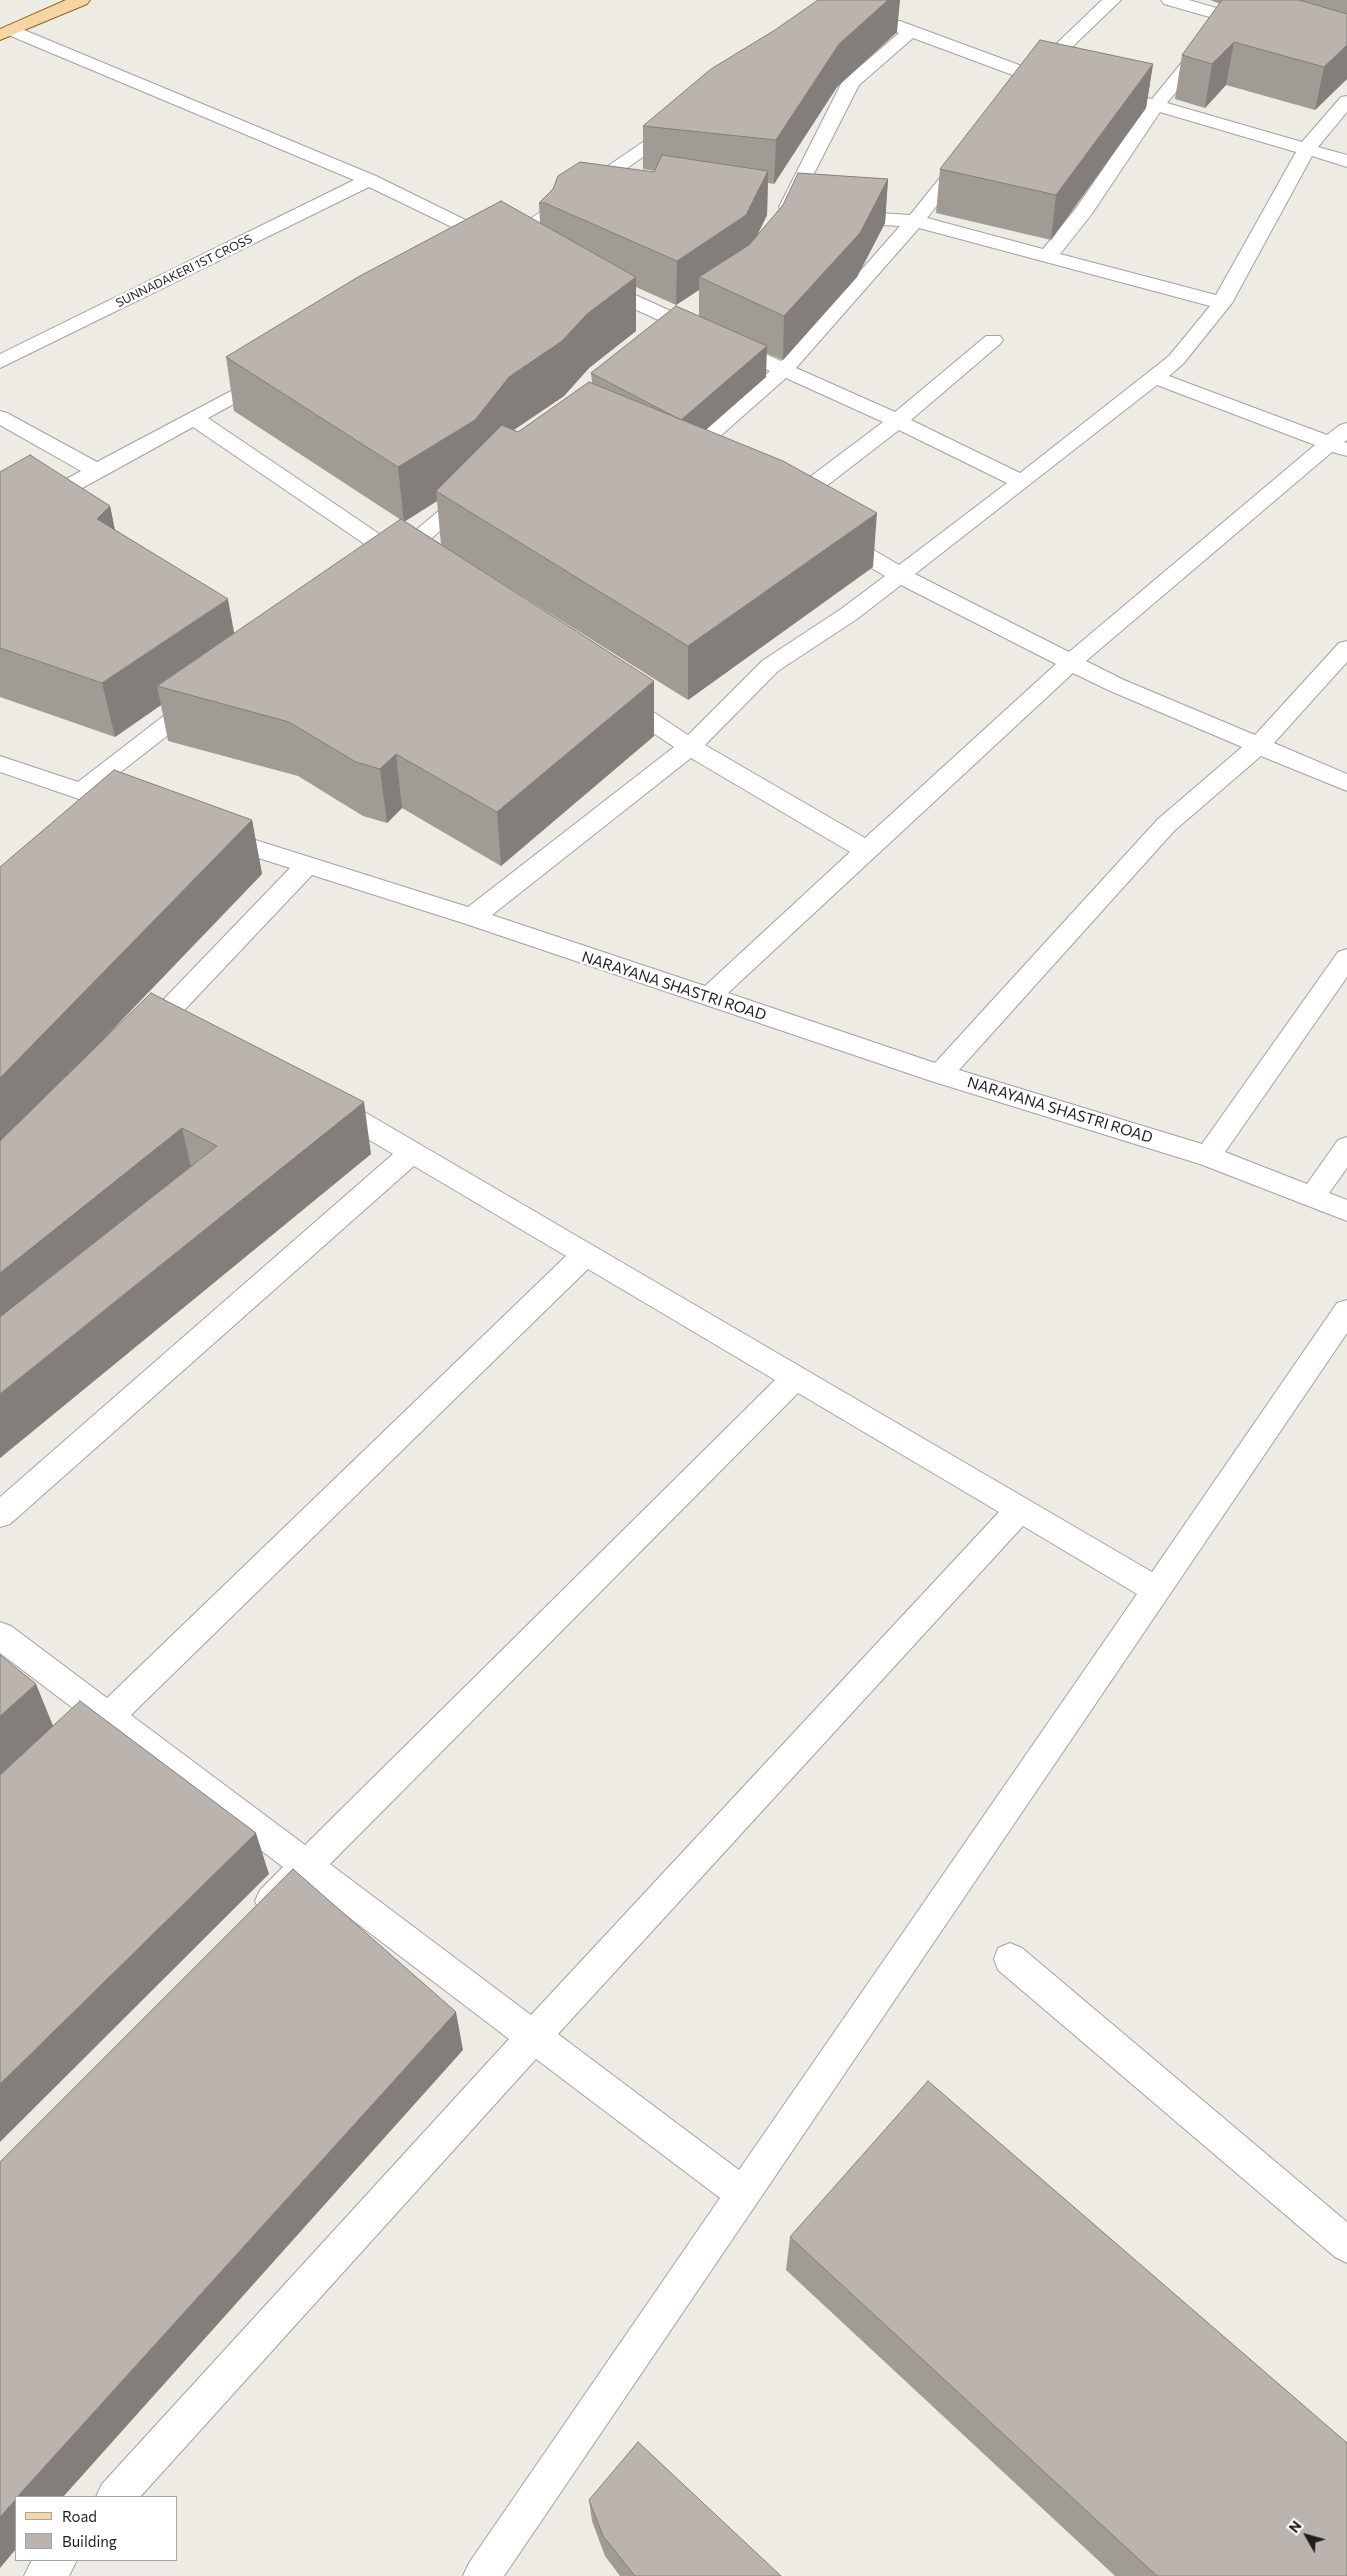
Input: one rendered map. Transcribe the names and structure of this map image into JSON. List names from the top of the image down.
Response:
{
  "streets": {
    "street": ["SUNNADAKERI 1ST CROSS", "NARAYANA SHASTRI ROAD"]
  },
  "legend": ["Road", "Building"],
  "north": "top left"
}
